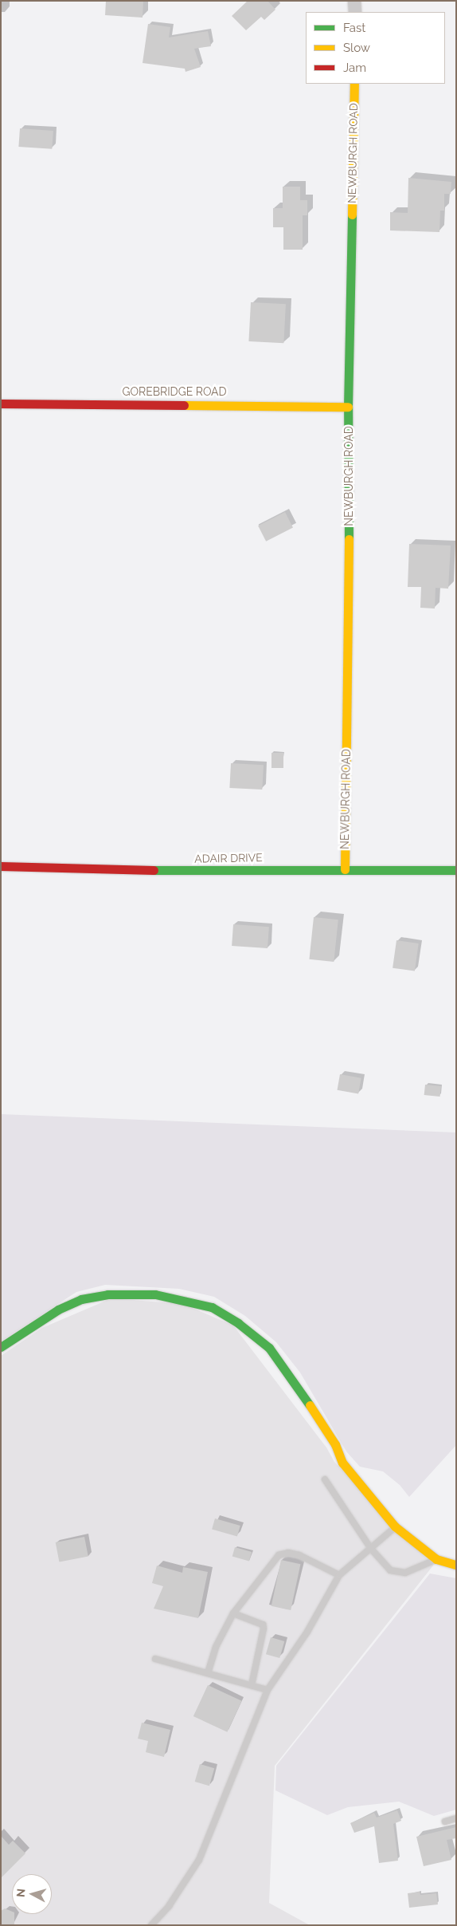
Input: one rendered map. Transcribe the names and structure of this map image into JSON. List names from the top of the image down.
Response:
{
  "streets": {
    "street": ["NEWBURGH ROAD", "GOREBRIDGE ROAD", "ADAIR DRIVE"]
  },
  "crossings": [
    ["NEWBURGH ROAD", "GOREBRIDGE ROAD"],
    ["NEWBURGH ROAD", "ADAIR DRIVE"]
  ],
  "legend": ["Fast", "Slow", "Jam"],
  "north": "left"
}
